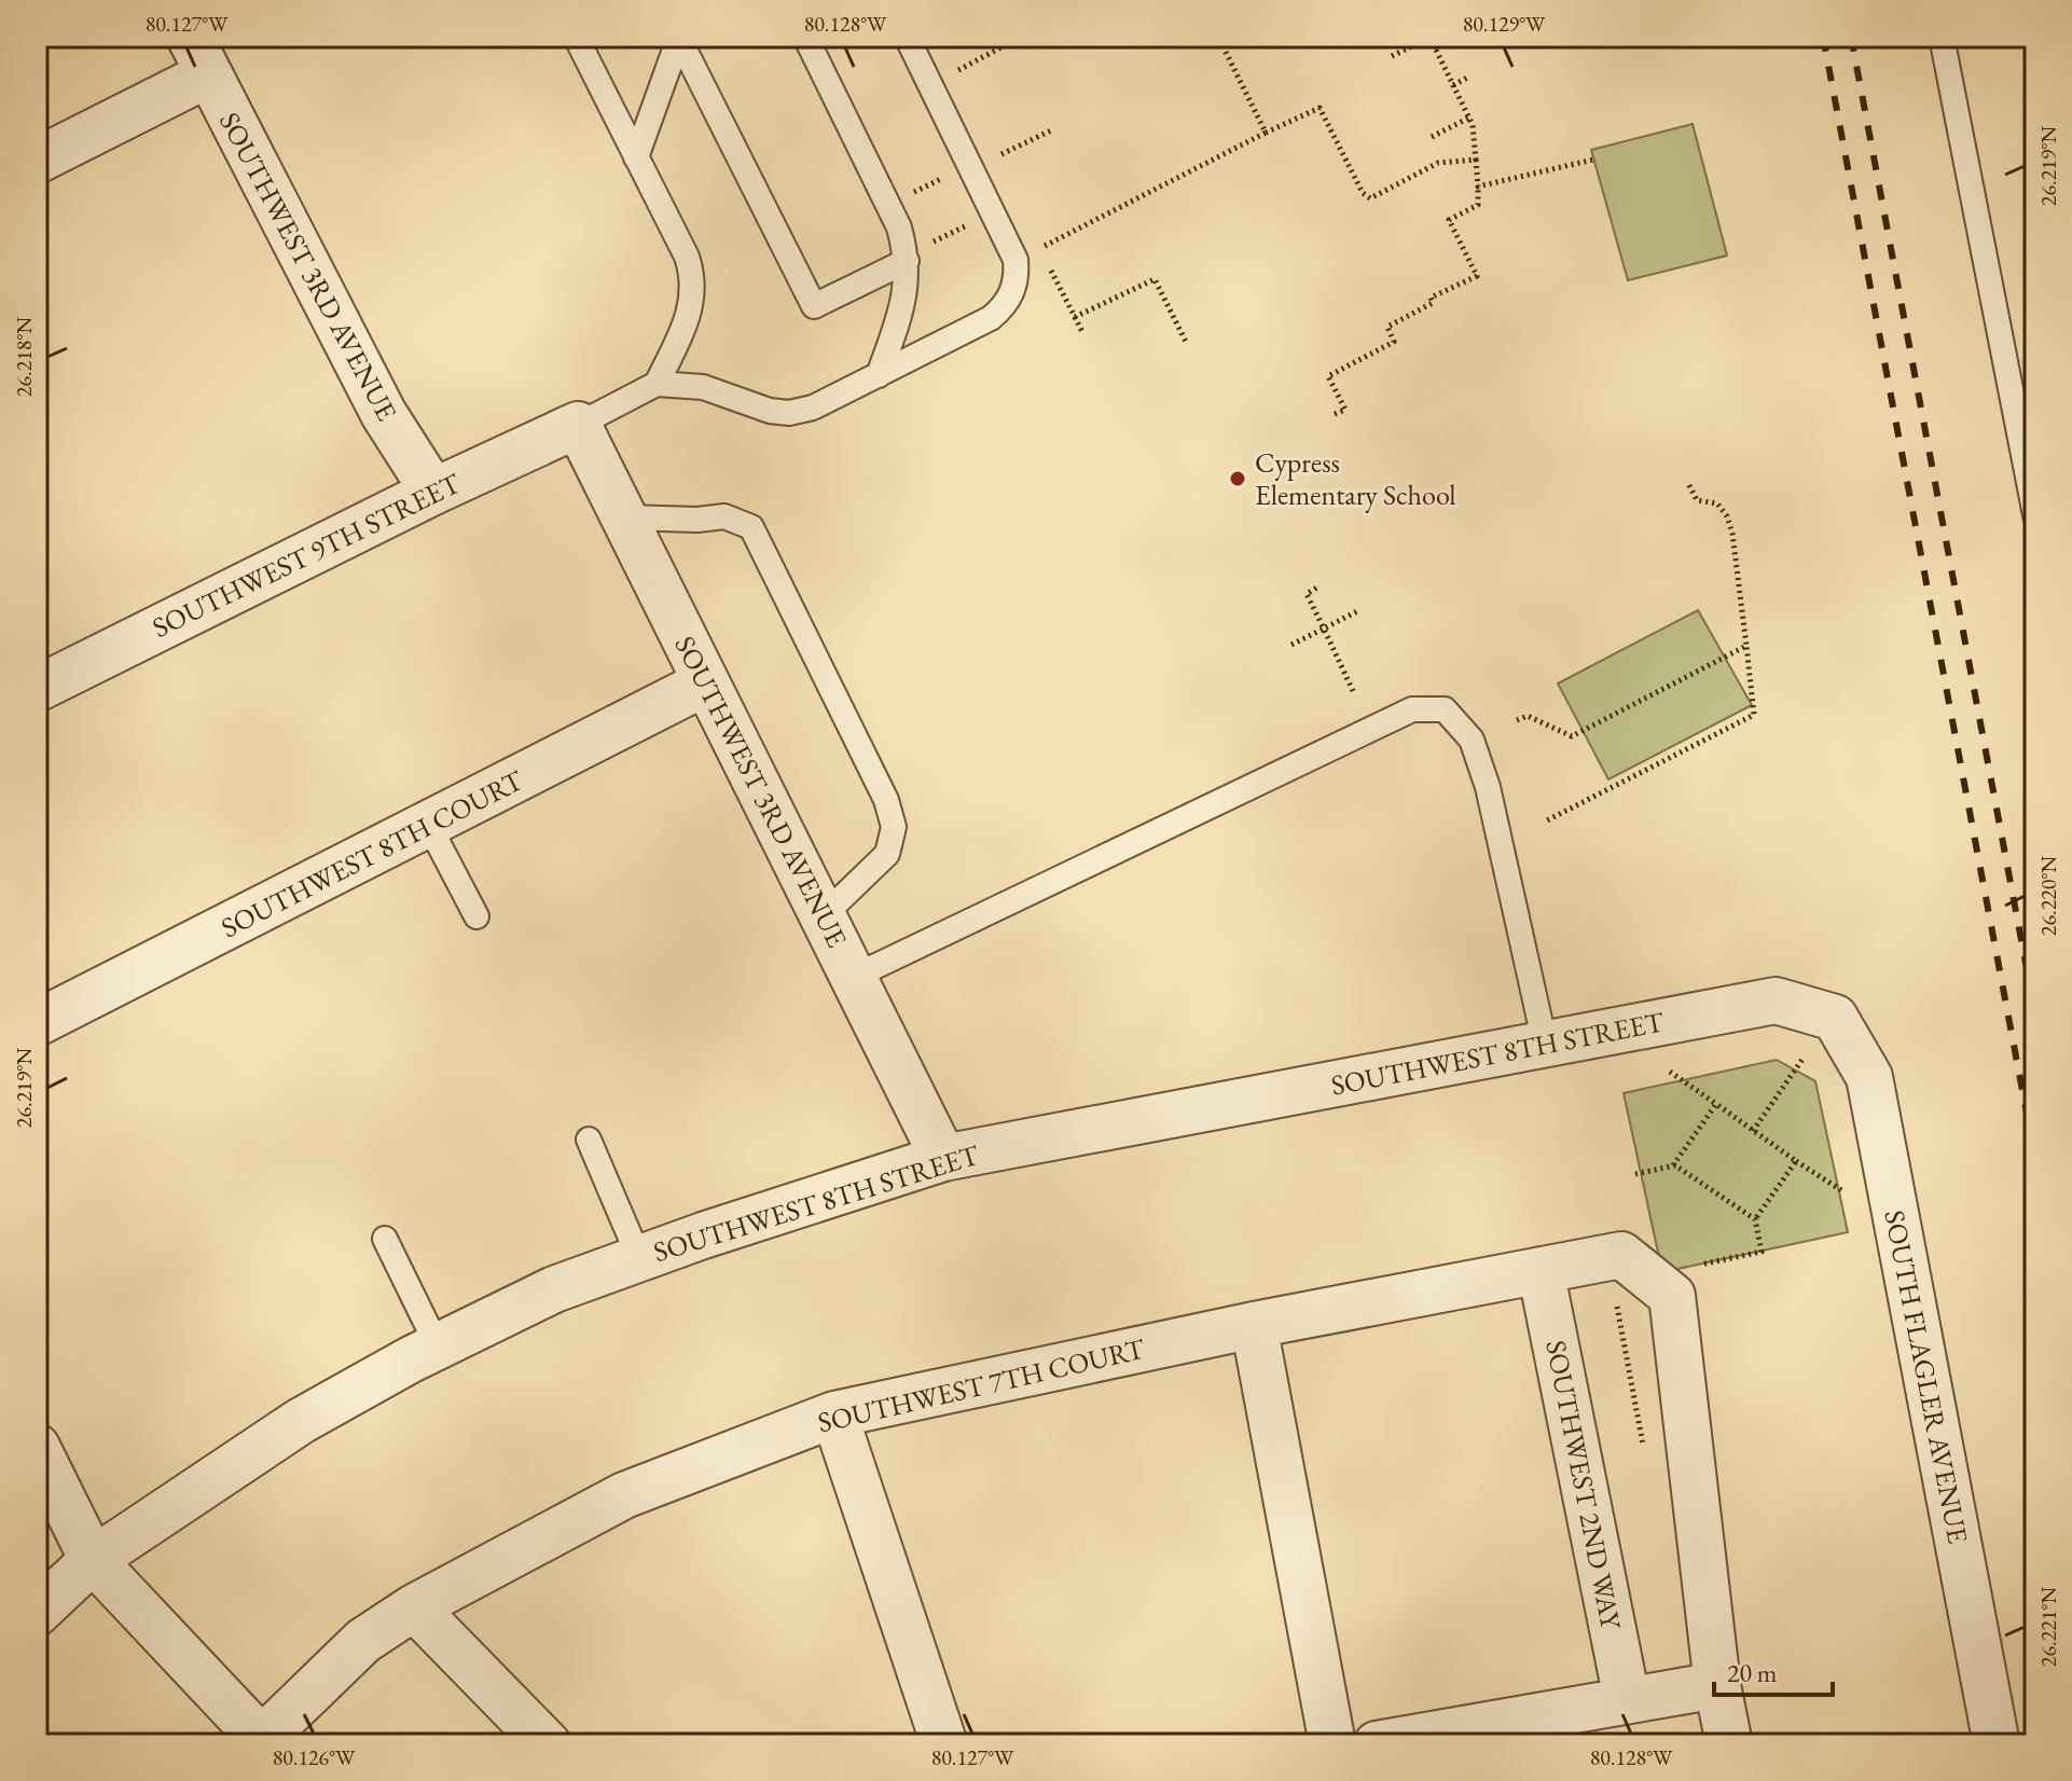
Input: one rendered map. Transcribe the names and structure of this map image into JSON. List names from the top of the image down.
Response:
{
  "streets": {
    "street": [
      "SOUTHWEST 3RD AVENUE",
      "SOUTHWEST 9TH STREET",
      "SOUTHWEST 8TH COURT",
      "SOUTHWEST 8TH STREET",
      "SOUTH FLAGLER AVENUE",
      "SOUTHWEST 7TH COURT",
      "SOUTHWEST 2ND WAY"
    ]
  },
  "crossings": [
    ["SOUTHWEST 3RD AVENUE", "SOUTHWEST 9TH STREET"],
    ["SOUTHWEST 3RD AVENUE", "SOUTHWEST 8TH COURT"],
    ["SOUTHWEST 3RD AVENUE", "SOUTHWEST 8TH STREET"],
    ["SOUTHWEST 8TH STREET", "SOUTH FLAGLER AVENUE"],
    ["SOUTHWEST 7TH COURT", "SOUTHWEST 2ND WAY"]
  ],
  "places": ["Cypress Elementary School"],
  "scale_bar": "20 m",
  "coordinates": [
    "80.127°W",
    "80.128°W",
    "80.129°W",
    "26.219°N",
    "26.218°N",
    "26.220°N",
    "26.221°N",
    "80.126°W"
  ]
}
